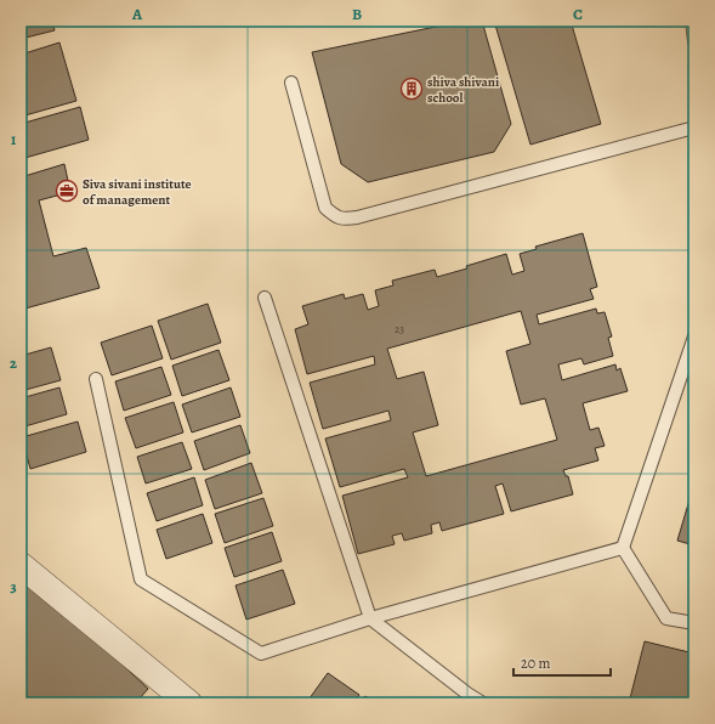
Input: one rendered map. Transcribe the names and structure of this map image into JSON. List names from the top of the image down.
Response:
{
  "places": {
    "building": ["shiva shivani school"],
    "office": ["Siva sivani institute of management"]
  },
  "house_numbers": ["23"],
  "scale_bar": "20 m",
  "grid": {
    "columns": ["A", "B", "C"],
    "rows": ["1", "2", "3"]
  }
}
